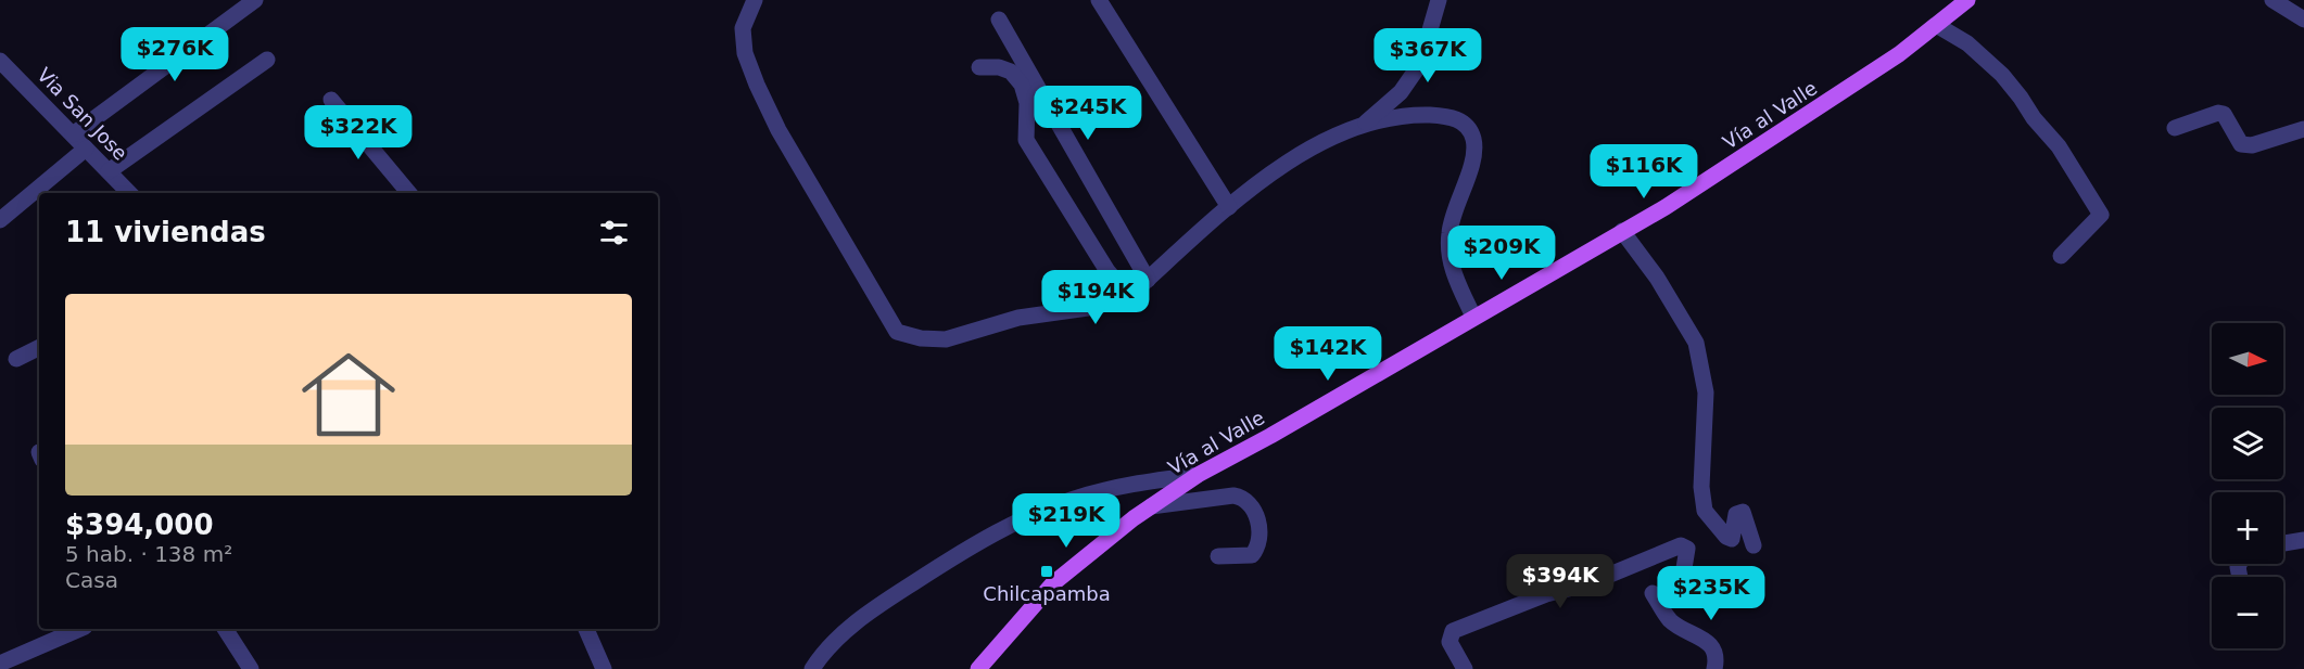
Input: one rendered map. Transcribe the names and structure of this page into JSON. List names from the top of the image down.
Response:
{
  "streets": {
    "main road": ["Vía al Valle"],
    "street": ["Via San Jose"]
  },
  "places": {
    "transit": ["Chilcapamba"]
  },
  "north": "right",
  "page": {
    "price": [
      "$276K",
      "$367K",
      "$245K",
      "$322K",
      "$116K",
      "$209K",
      "$194K",
      "$142K",
      "$219K",
      "$394K",
      "$235K"
    ],
    "heading": "11 viviendas",
    "list": [
      {
        "name": "$394,000",
        "note": "5 hab. · 138 m² · Casa"
      }
    ],
    "map_buttons": ["+", "−"]
  }
}
